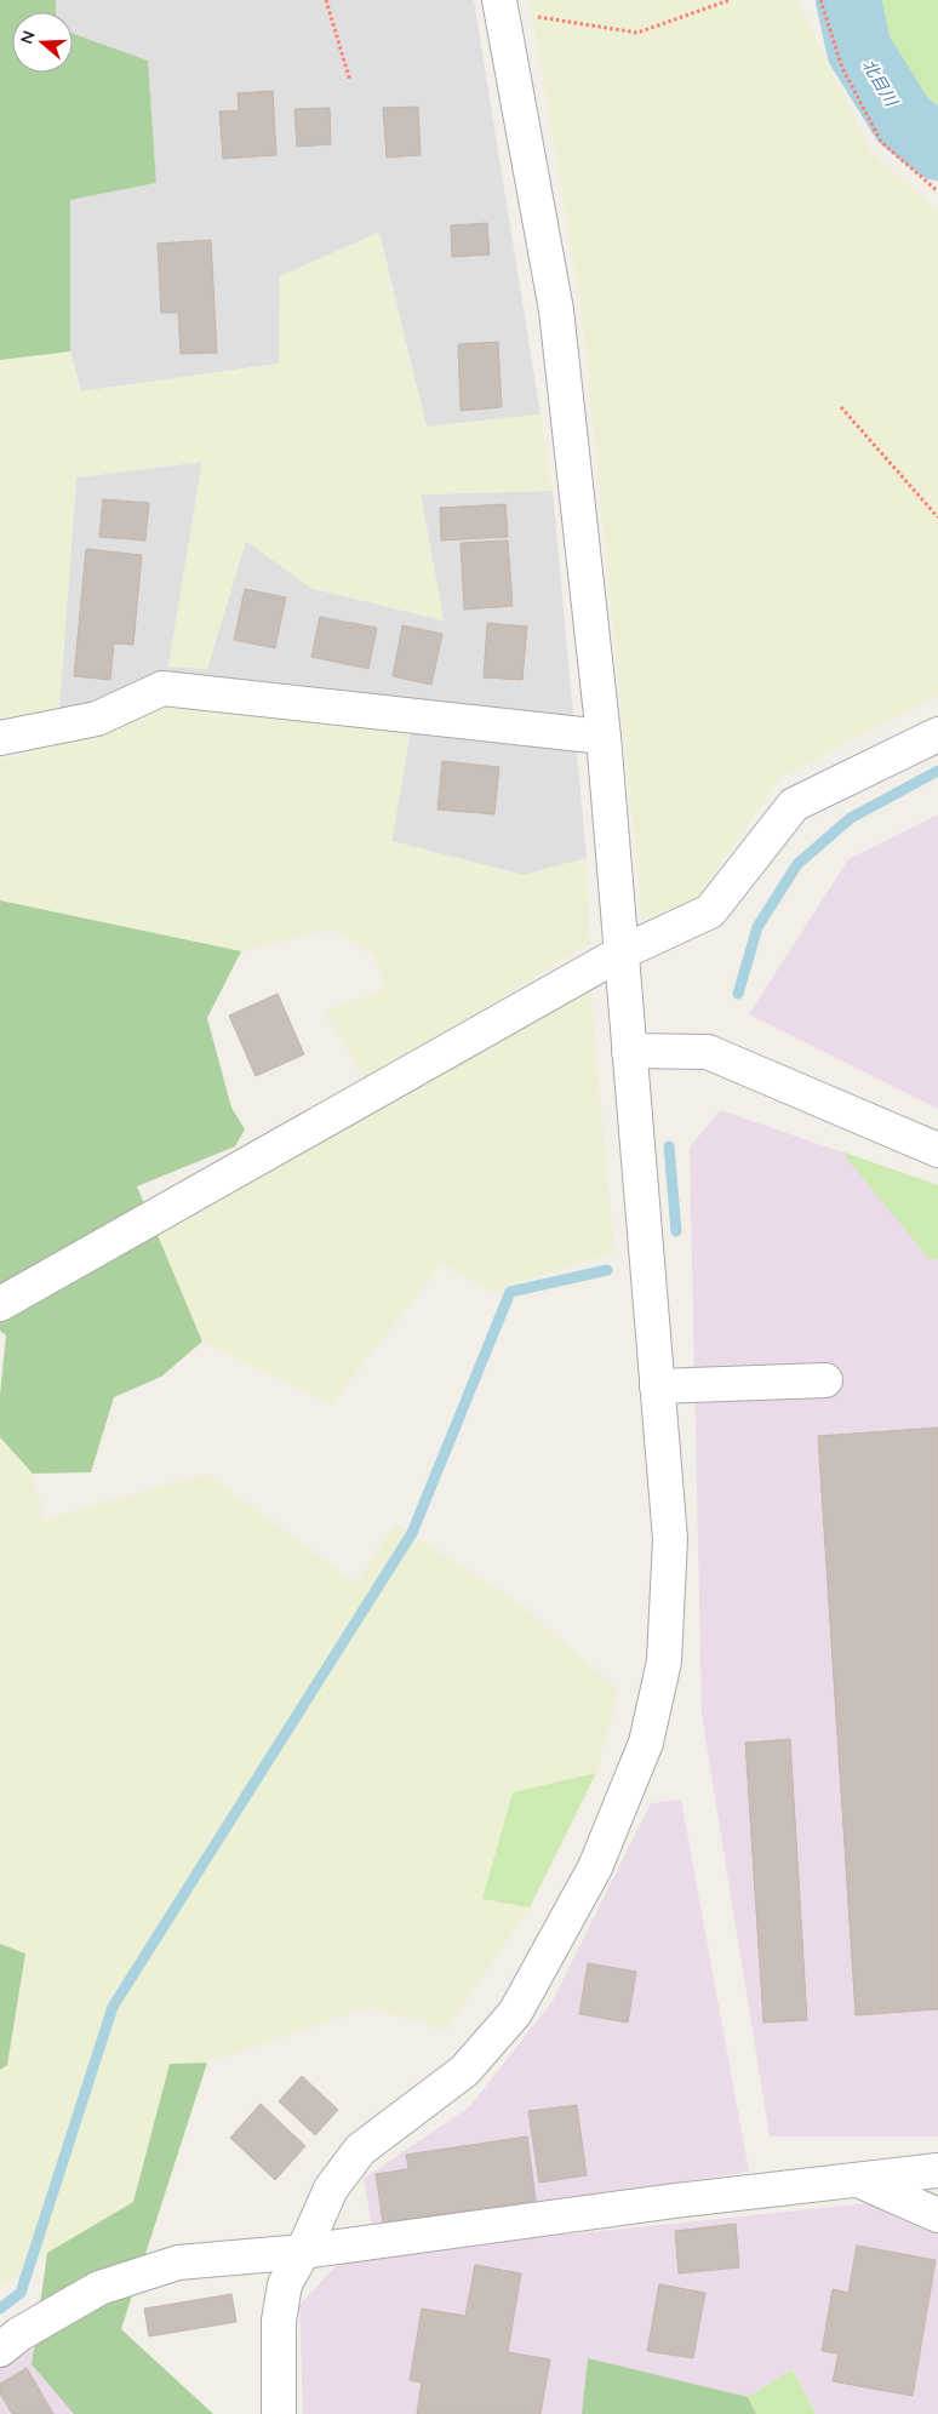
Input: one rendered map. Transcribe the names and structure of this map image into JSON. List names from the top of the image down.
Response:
{
  "water": ["北目川"],
  "north": "left"
}
